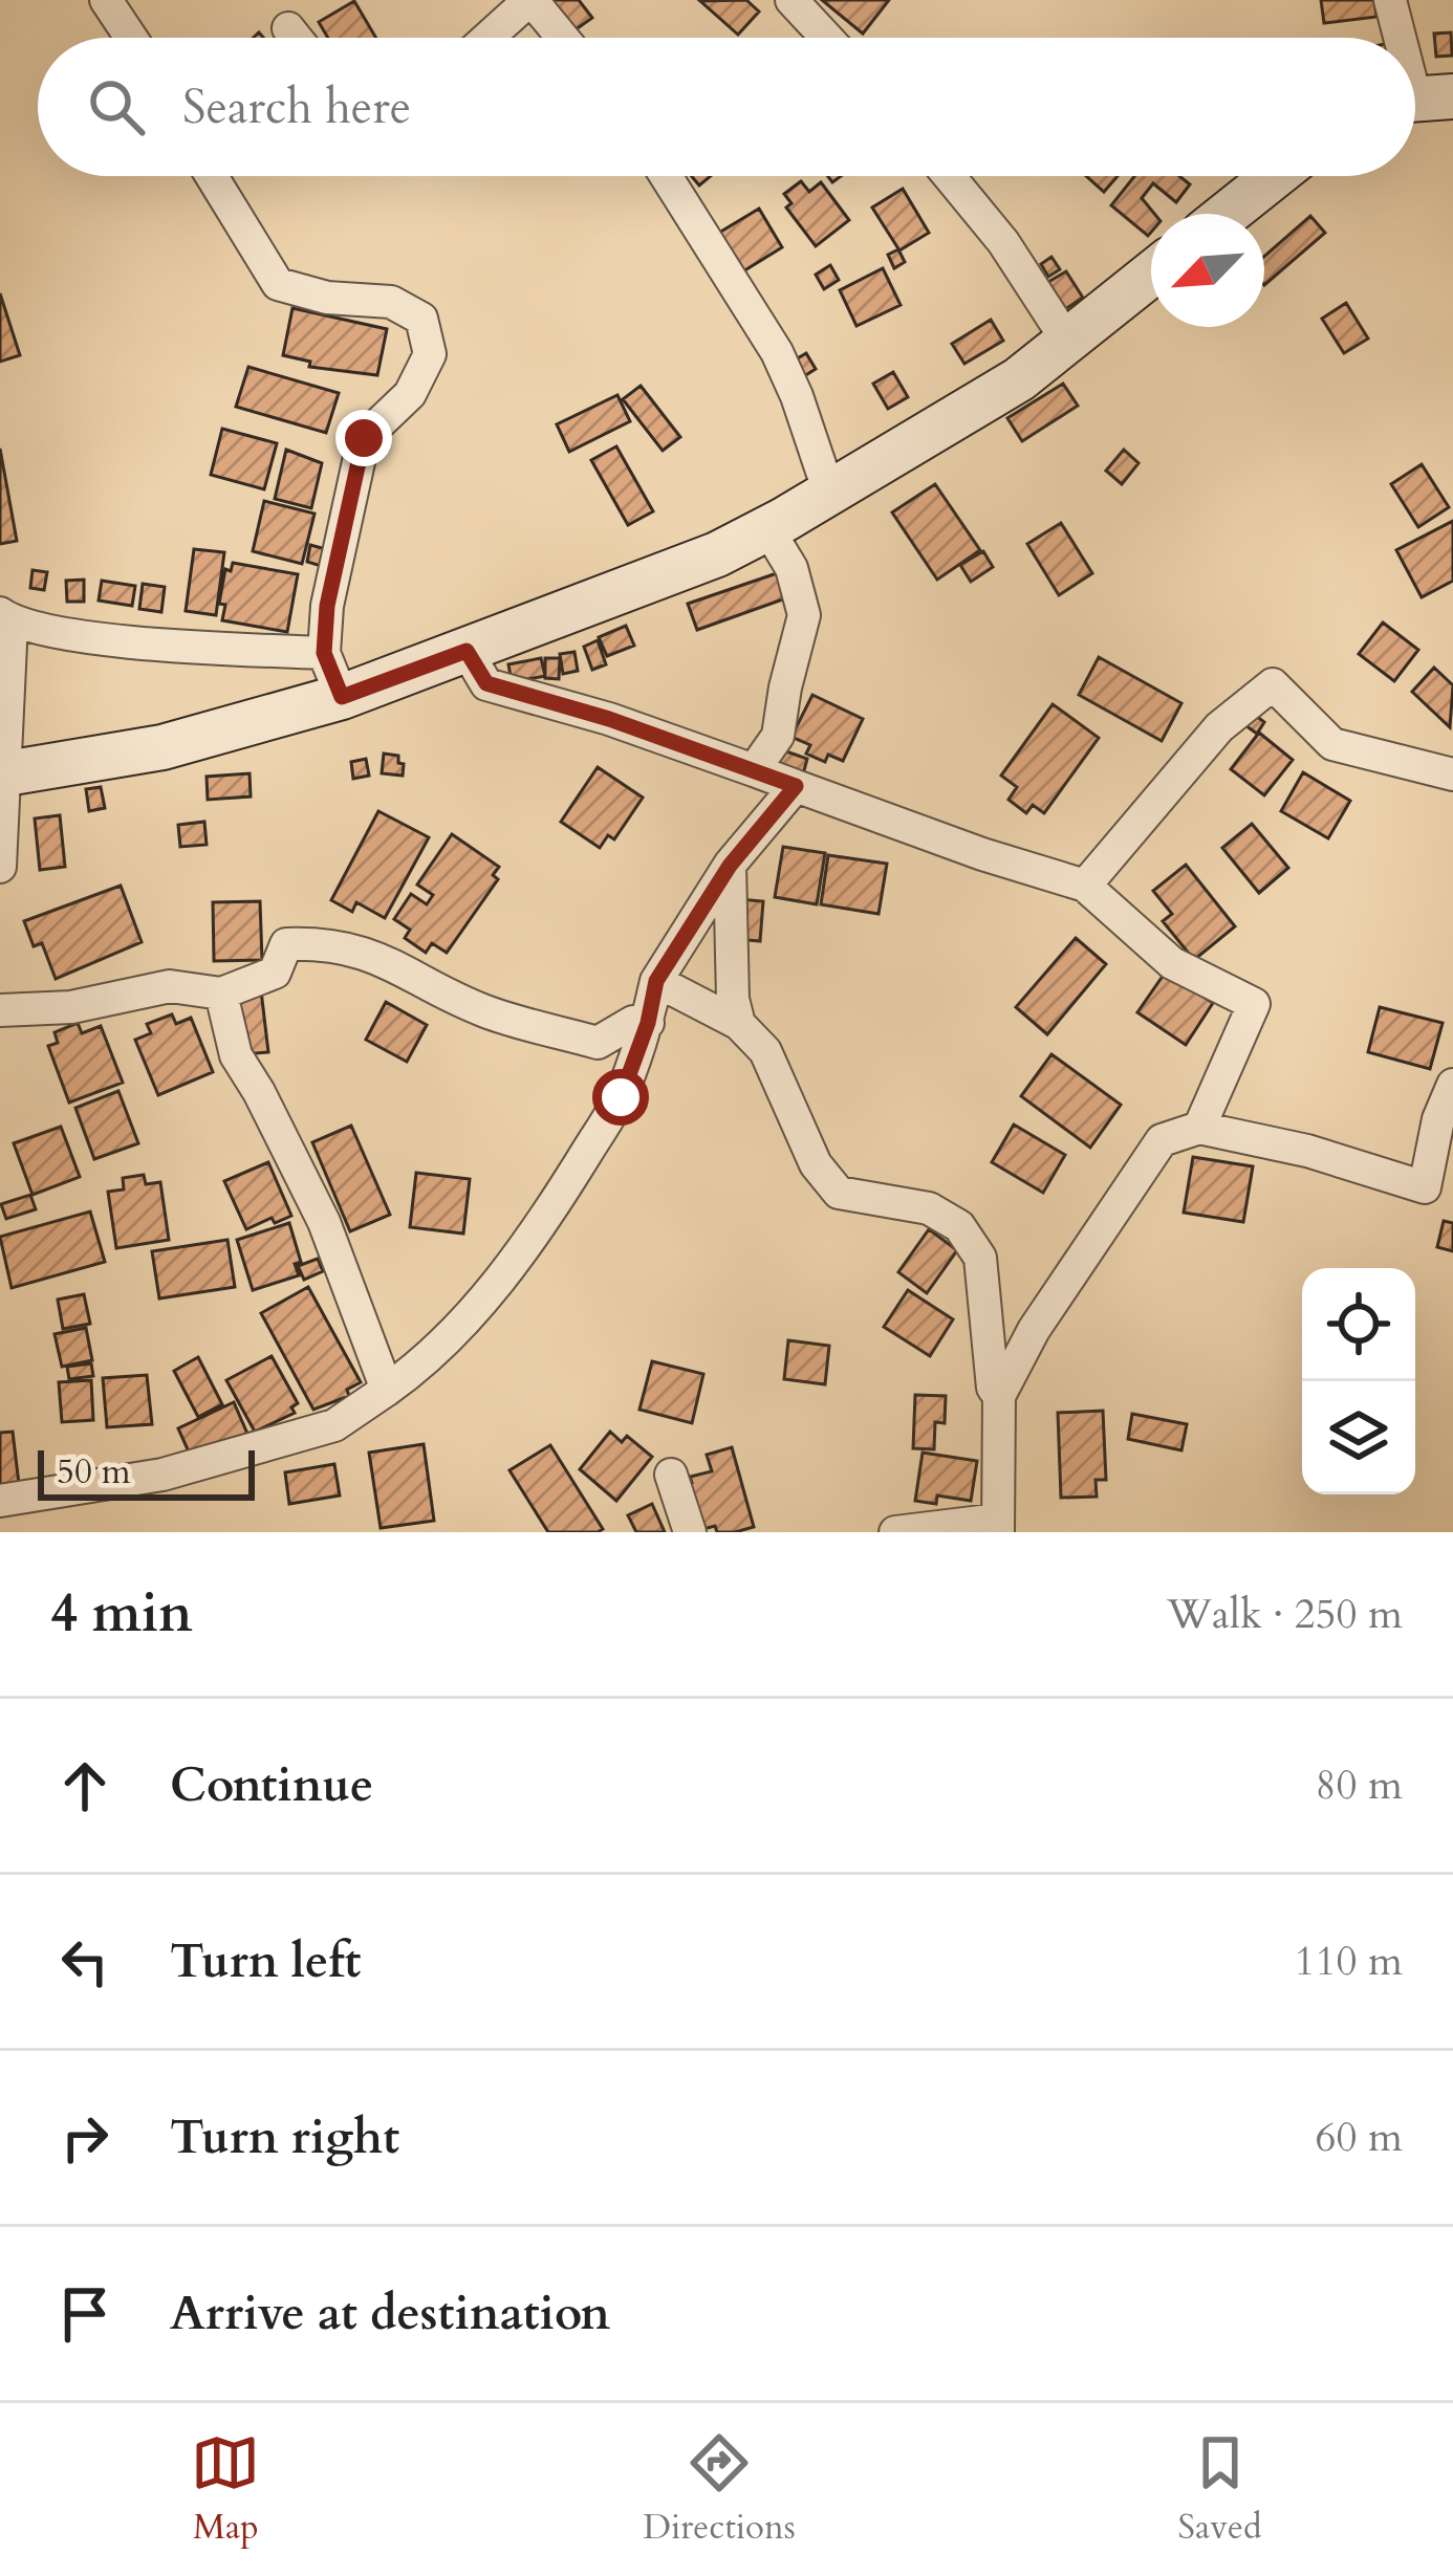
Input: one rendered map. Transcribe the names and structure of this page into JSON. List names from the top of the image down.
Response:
{
  "scale_bar": "50 m",
  "north": "bottom left",
  "page": {
    "search": "Search here",
    "scale": "50 m",
    "heading": ["4 min", "Walk · 250 m"],
    "list": [
      ["Continue", "80 m"],
      ["Turn left", "110 m"],
      ["Turn right", "60 m"],
      "Arrive at destination"
    ],
    "nav": ["Map", "Directions", "Saved"]
  }
}
